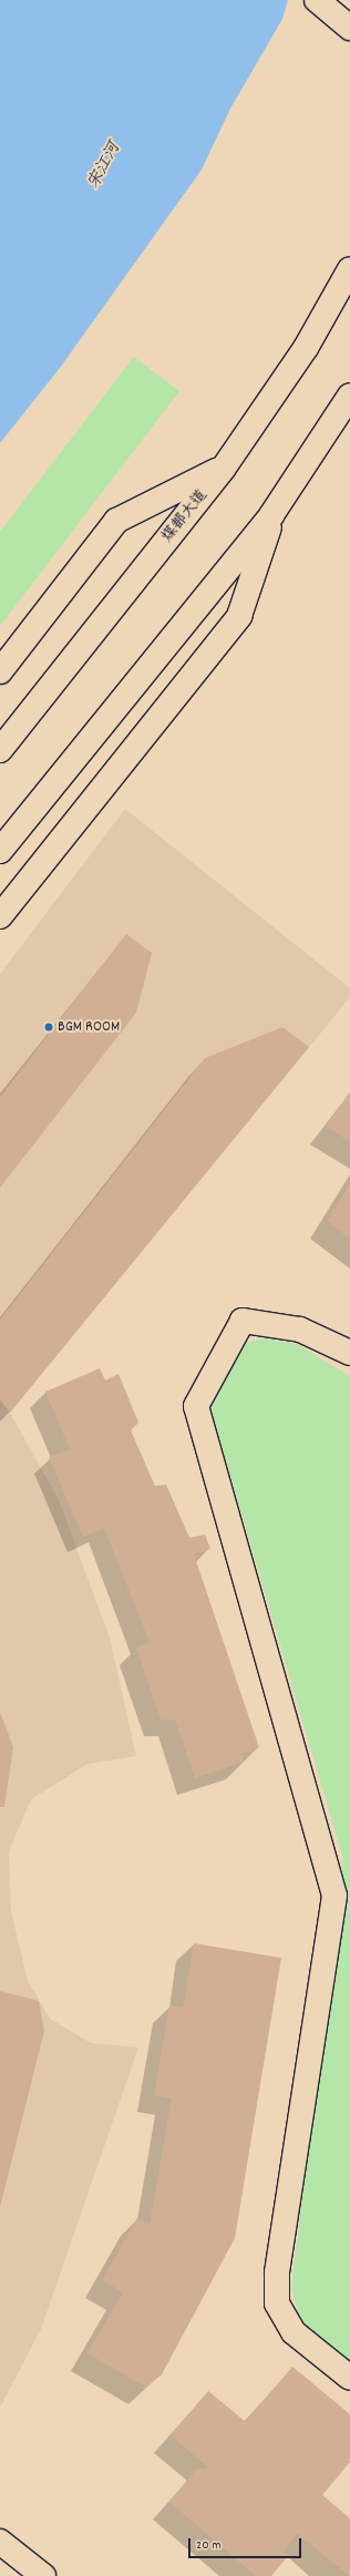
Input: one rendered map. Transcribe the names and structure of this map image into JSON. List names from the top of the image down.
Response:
{
  "streets": {
    "street": ["煤都大道"]
  },
  "water": ["宋江河"],
  "places": ["BGM ROOM"],
  "scale_bar": "20 m"
}
